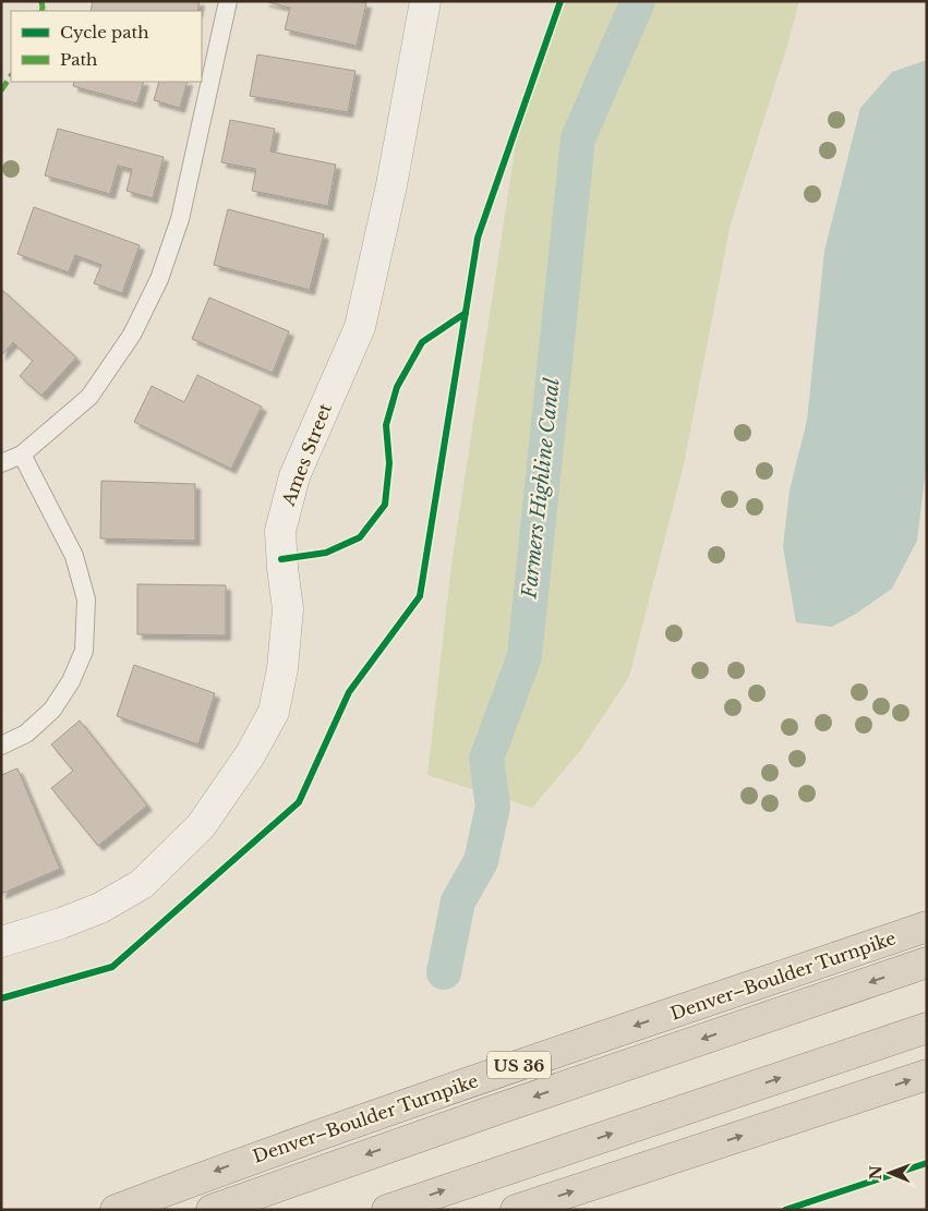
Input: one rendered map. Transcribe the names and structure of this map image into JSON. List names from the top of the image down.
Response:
{
  "streets": {
    "highway": ["Denver–Boulder Turnpike", "US 36"],
    "street": ["Ames Street"]
  },
  "water": ["Farmers Highline Canal"],
  "legend": ["Cycle path", "Path"],
  "north": "left"
}
